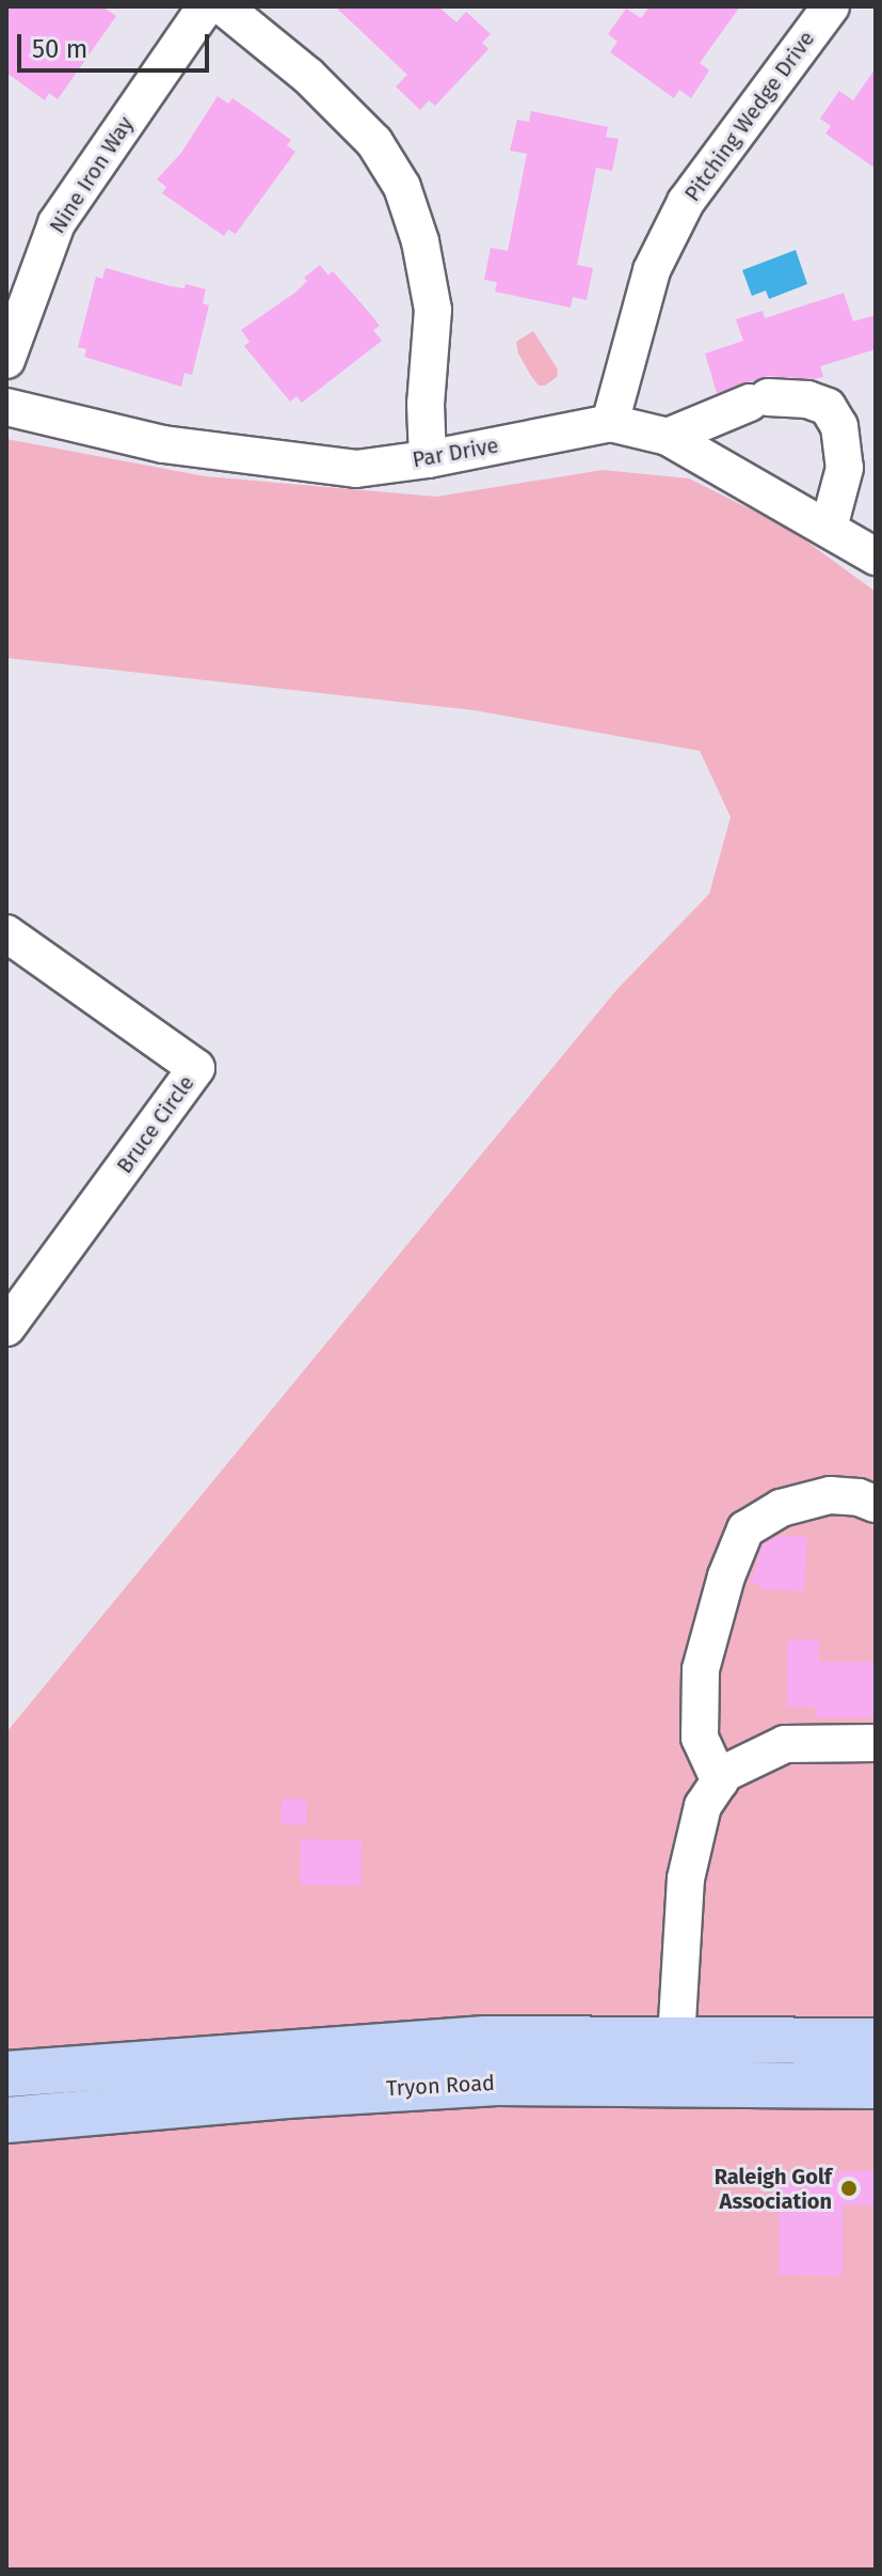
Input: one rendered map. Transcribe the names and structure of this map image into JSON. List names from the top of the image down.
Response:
{
  "streets": {
    "main road": ["Tryon Road"],
    "street": [
      "Pitching Wedge Drive",
      "Nine Iron Way",
      "Par Drive",
      "Bruce Circle"
    ]
  },
  "crossings": [
    ["Pitching Wedge Drive", "Par Drive"]
  ],
  "places": ["Raleigh Golf Association"],
  "scale_bar": "50 m"
}
